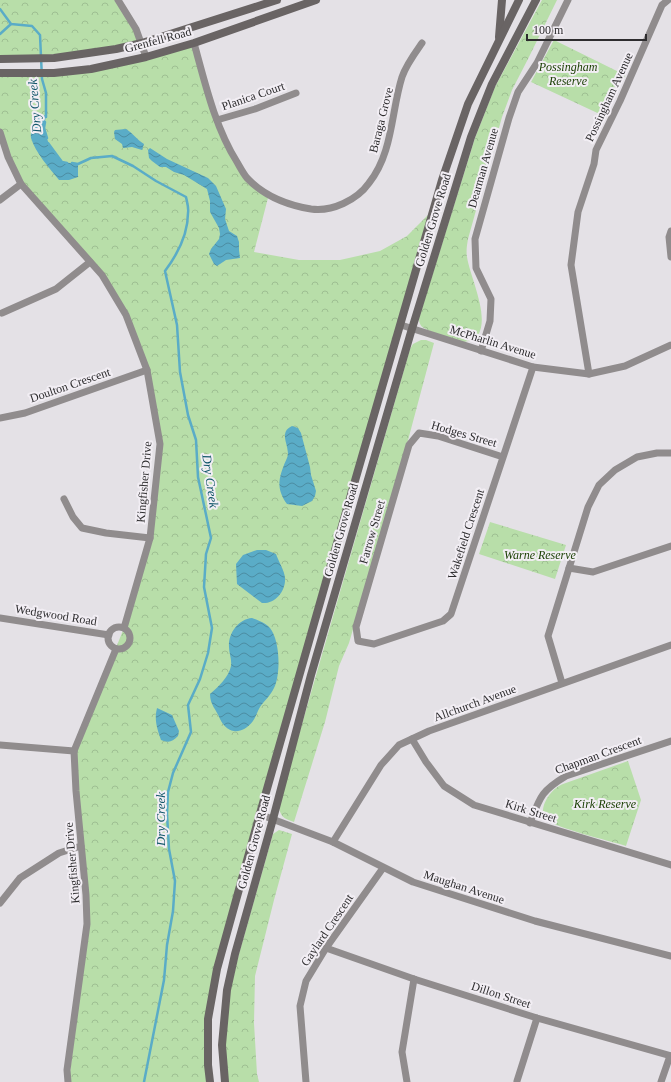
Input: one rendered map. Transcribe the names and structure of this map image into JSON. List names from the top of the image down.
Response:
{
  "streets": {
    "main road": ["Grenfell Road", "Golden Grove Road"],
    "street": [
      "Planica Court",
      "Possingham Avenue",
      "Baraga Grove",
      "Dearman Avenue",
      "McPharlin Avenue",
      "Doulton Crescent",
      "Hodges Street",
      "Kingfisher Drive",
      "Farrow Street",
      "Wakefield Crescent",
      "Wedgwood Road",
      "Allchurch Avenue",
      "Chapman Crescent",
      "Kirk Street",
      "Maughan Avenue",
      "Gaylard Crescent",
      "Dillon Street"
    ]
  },
  "crossings": [
    ["Grenfell Road", "Baraga Grove"],
    ["Planica Court", "Baraga Grove"],
    ["Possingham Avenue", "McPharlin Avenue"],
    ["Dearman Avenue", "McPharlin Avenue"],
    ["Golden Grove Road", "McPharlin Avenue"],
    ["Golden Grove Road", "Maughan Avenue"],
    ["McPharlin Avenue", "Wakefield Crescent"],
    ["Doulton Crescent", "Kingfisher Drive"],
    ["Hodges Street", "Farrow Street"],
    ["Hodges Street", "Wakefield Crescent"],
    ["Kingfisher Drive", "Wedgwood Road"],
    ["Farrow Street", "Wakefield Crescent"],
    ["Allchurch Avenue", "Kirk Street"],
    ["Allchurch Avenue", "Maughan Avenue"],
    ["Chapman Crescent", "Kirk Street"],
    ["Maughan Avenue", "Gaylard Crescent"],
    ["Gaylard Crescent", "Dillon Street"]
  ],
  "water": ["Dry Creek"],
  "parks": ["Possingham Reserve", "Warne Reserve", "Kirk Reserve"],
  "scale_bar": "100 m"
}
